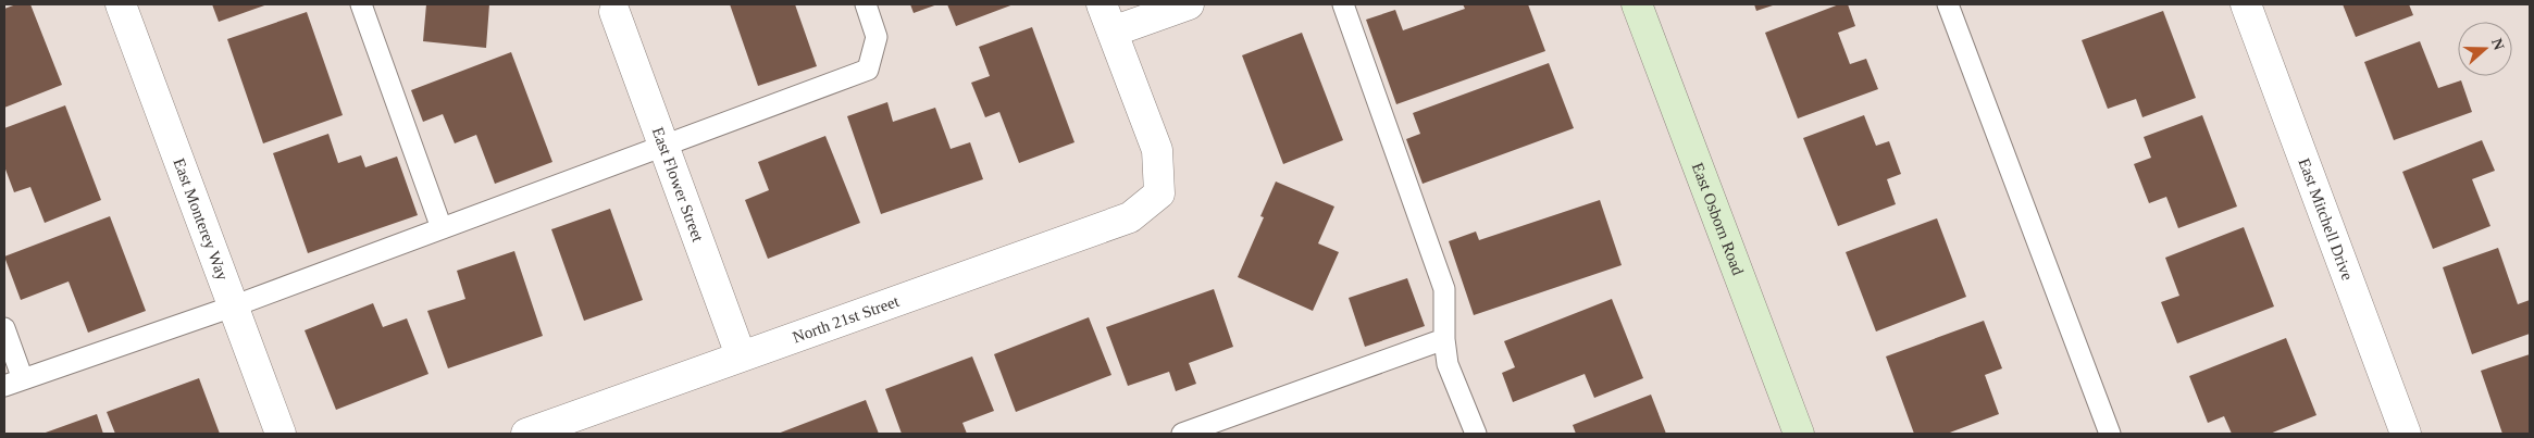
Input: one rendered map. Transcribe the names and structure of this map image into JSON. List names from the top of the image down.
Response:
{
  "streets": {
    "main road": ["East Osborn Road"],
    "street": [
      "East Flower Street",
      "East Monterey Way",
      "East Mitchell Drive",
      "North 21st Street"
    ]
  },
  "crossings": [
    ["East Flower Street", "North 21st Street"]
  ],
  "north": "right"
}
